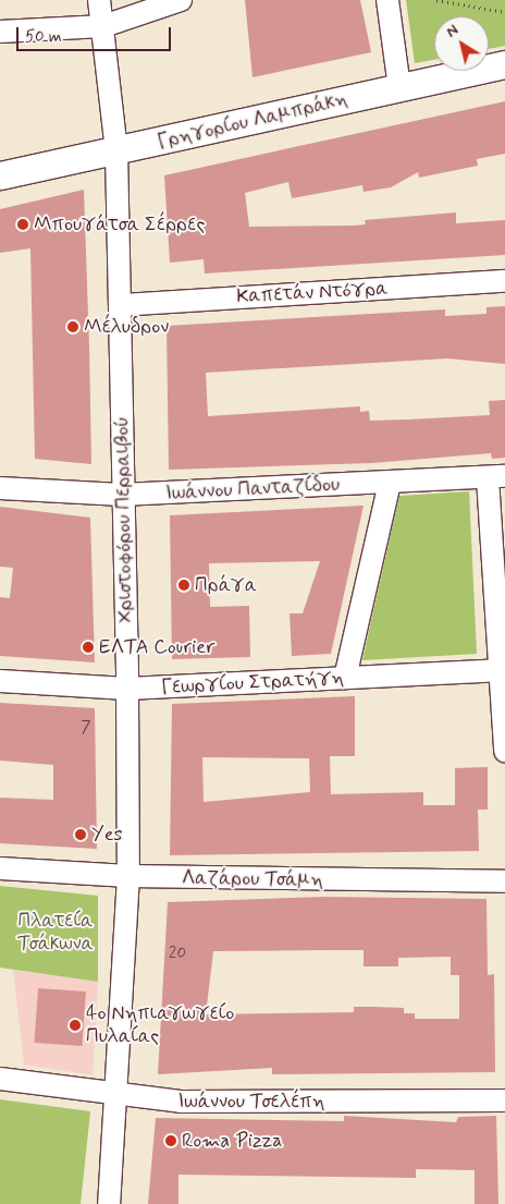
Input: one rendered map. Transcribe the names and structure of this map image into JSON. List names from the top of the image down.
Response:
{
  "streets": {
    "main road": ["Γρηγορίου Λαμπράκη"],
    "street": [
      "Καπετάν Ντόγρα",
      "Ιωάννου Πανταζίδου",
      "Χριστοφόρου Περραιβού",
      "Γεωργίου Στρατήγη",
      "Λαζάρου Τσάμη",
      "Ιωάννου Τσελέπη"
    ]
  },
  "crossings": [
    ["Γρηγορίου Λαμπράκη", "Χριστοφόρου Περραιβού"],
    ["Καπετάν Ντόγρα", "Χριστοφόρου Περραιβού"],
    ["Ιωάννου Πανταζίδου", "Χριστοφόρου Περραιβού"],
    ["Χριστοφόρου Περραιβού", "Γεωργίου Στρατήγη"],
    ["Χριστοφόρου Περραιβού", "Λαζάρου Τσάμη"],
    ["Χριστοφόρου Περραιβού", "Ιωάννου Τσελέπη"]
  ],
  "parks": ["Πλατεία Τσάκωνα"],
  "places": [
    "Μπουγάτσα Σέρρες",
    "Μέλυδρον",
    "Πράγα",
    "ΕΛΤΑ Courier",
    "Yes",
    "4ο Νηπιαγωγείο Πυλαίας",
    "Roma Pizza"
  ],
  "house_numbers": ["7", "20"],
  "scale_bar": "50 m",
  "north": "top left"
}
